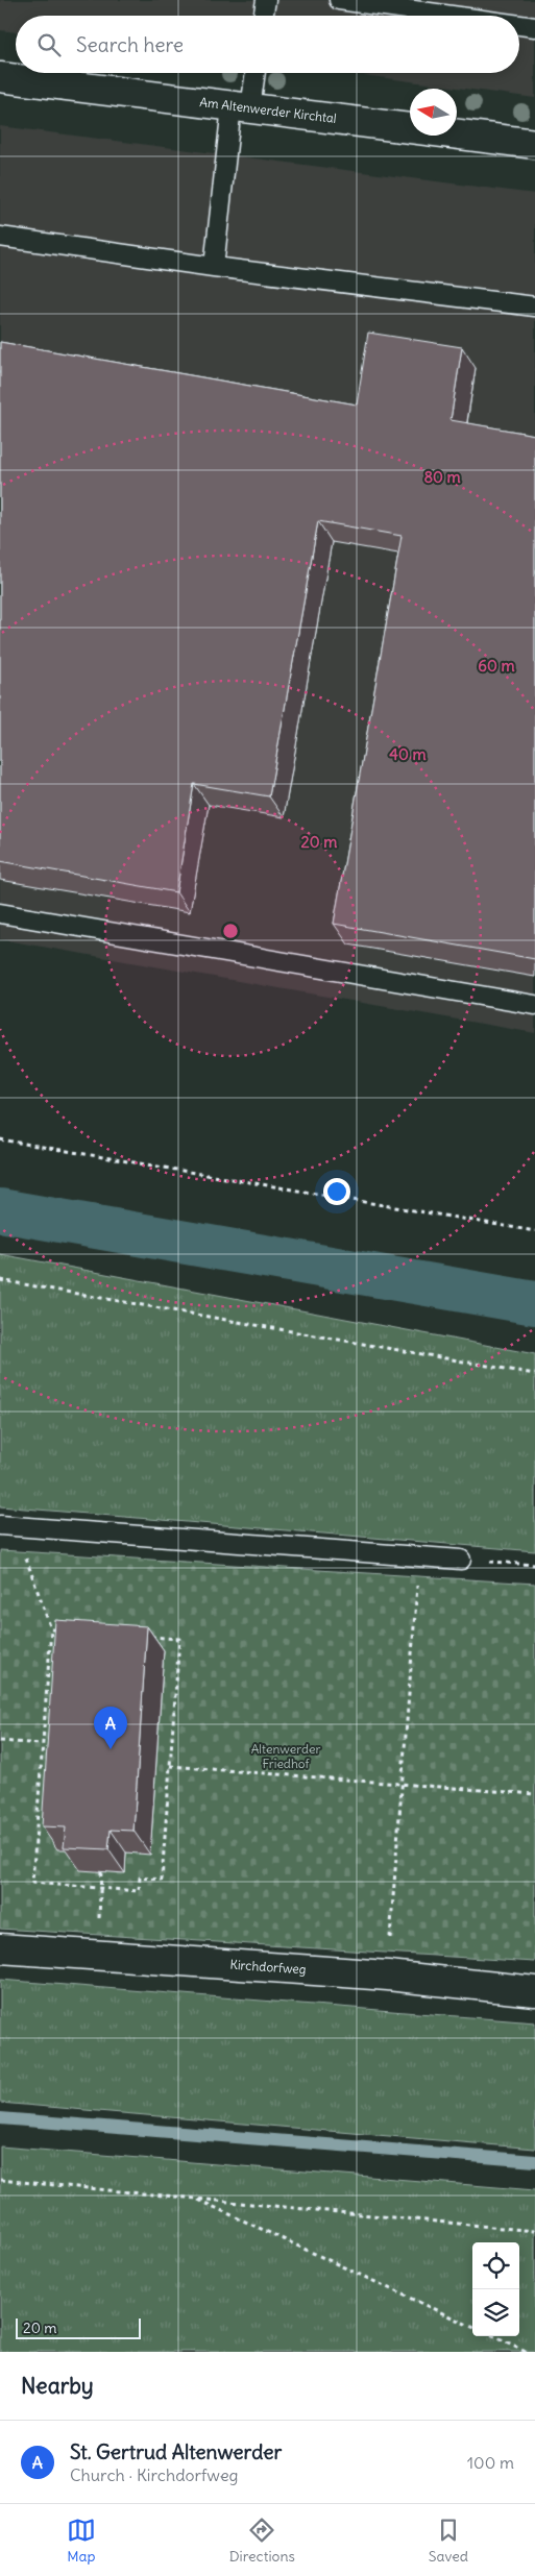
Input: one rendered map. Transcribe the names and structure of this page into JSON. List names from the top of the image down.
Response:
{
  "streets": {
    "street": ["Am Altenwerder Kirchtal", "Kirchdorfweg"]
  },
  "parks": ["Altenwerder Friedhof"],
  "scale_bar": "20 m",
  "north": "left",
  "page": {
    "search": "Search here",
    "pins": "A",
    "scale": "20 m",
    "heading": "Nearby",
    "list": [
      {
        "mark": "A",
        "name": "St. Gertrud Altenwerder",
        "note": "Church · Kirchdorfweg",
        "value": "100 m"
      }
    ],
    "nav": ["Map", "Directions", "Saved"]
  },
  "rings": [
    "80 m",
    "60 m",
    "40 m",
    "20 m"
  ]
}
